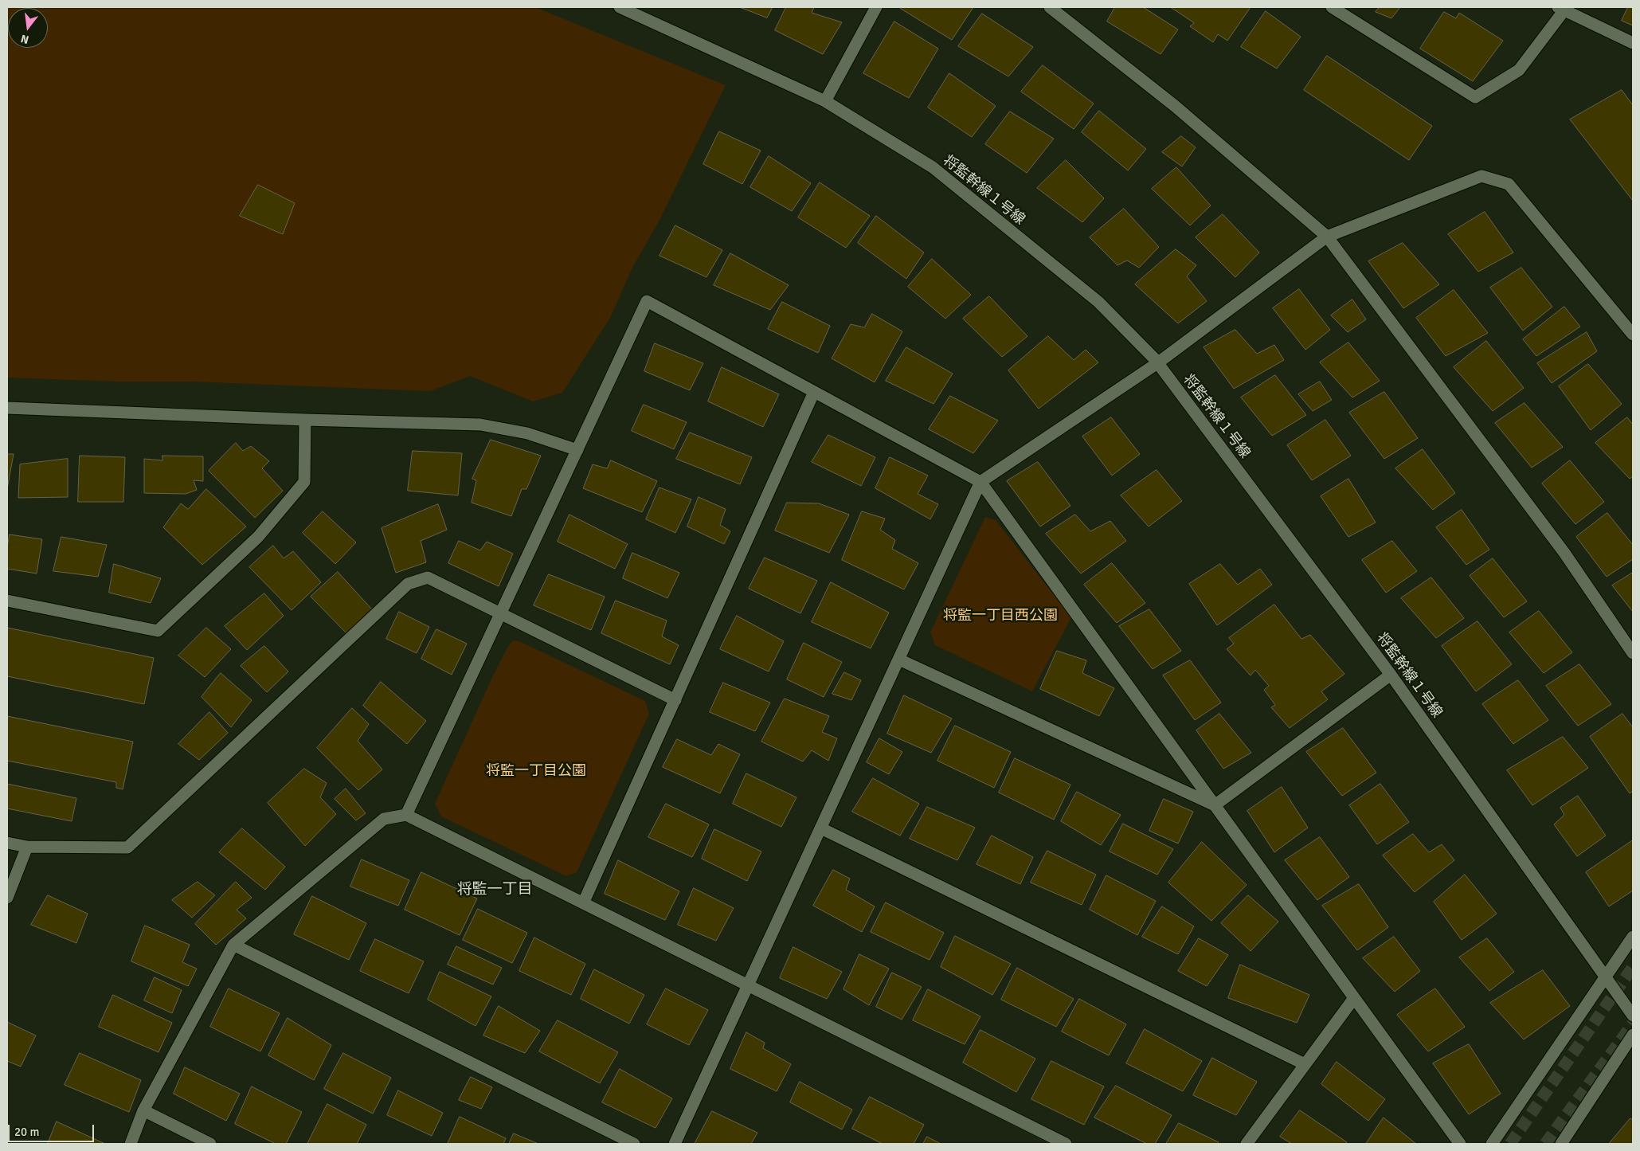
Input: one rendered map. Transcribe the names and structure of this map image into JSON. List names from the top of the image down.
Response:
{
  "streets": {
    "street": ["将監幹線１号線"]
  },
  "districts": ["将監一丁目"],
  "parks": ["将監一丁目西公園", "将監一丁目公園"],
  "scale_bar": "20 m",
  "north": "bottom"
}
